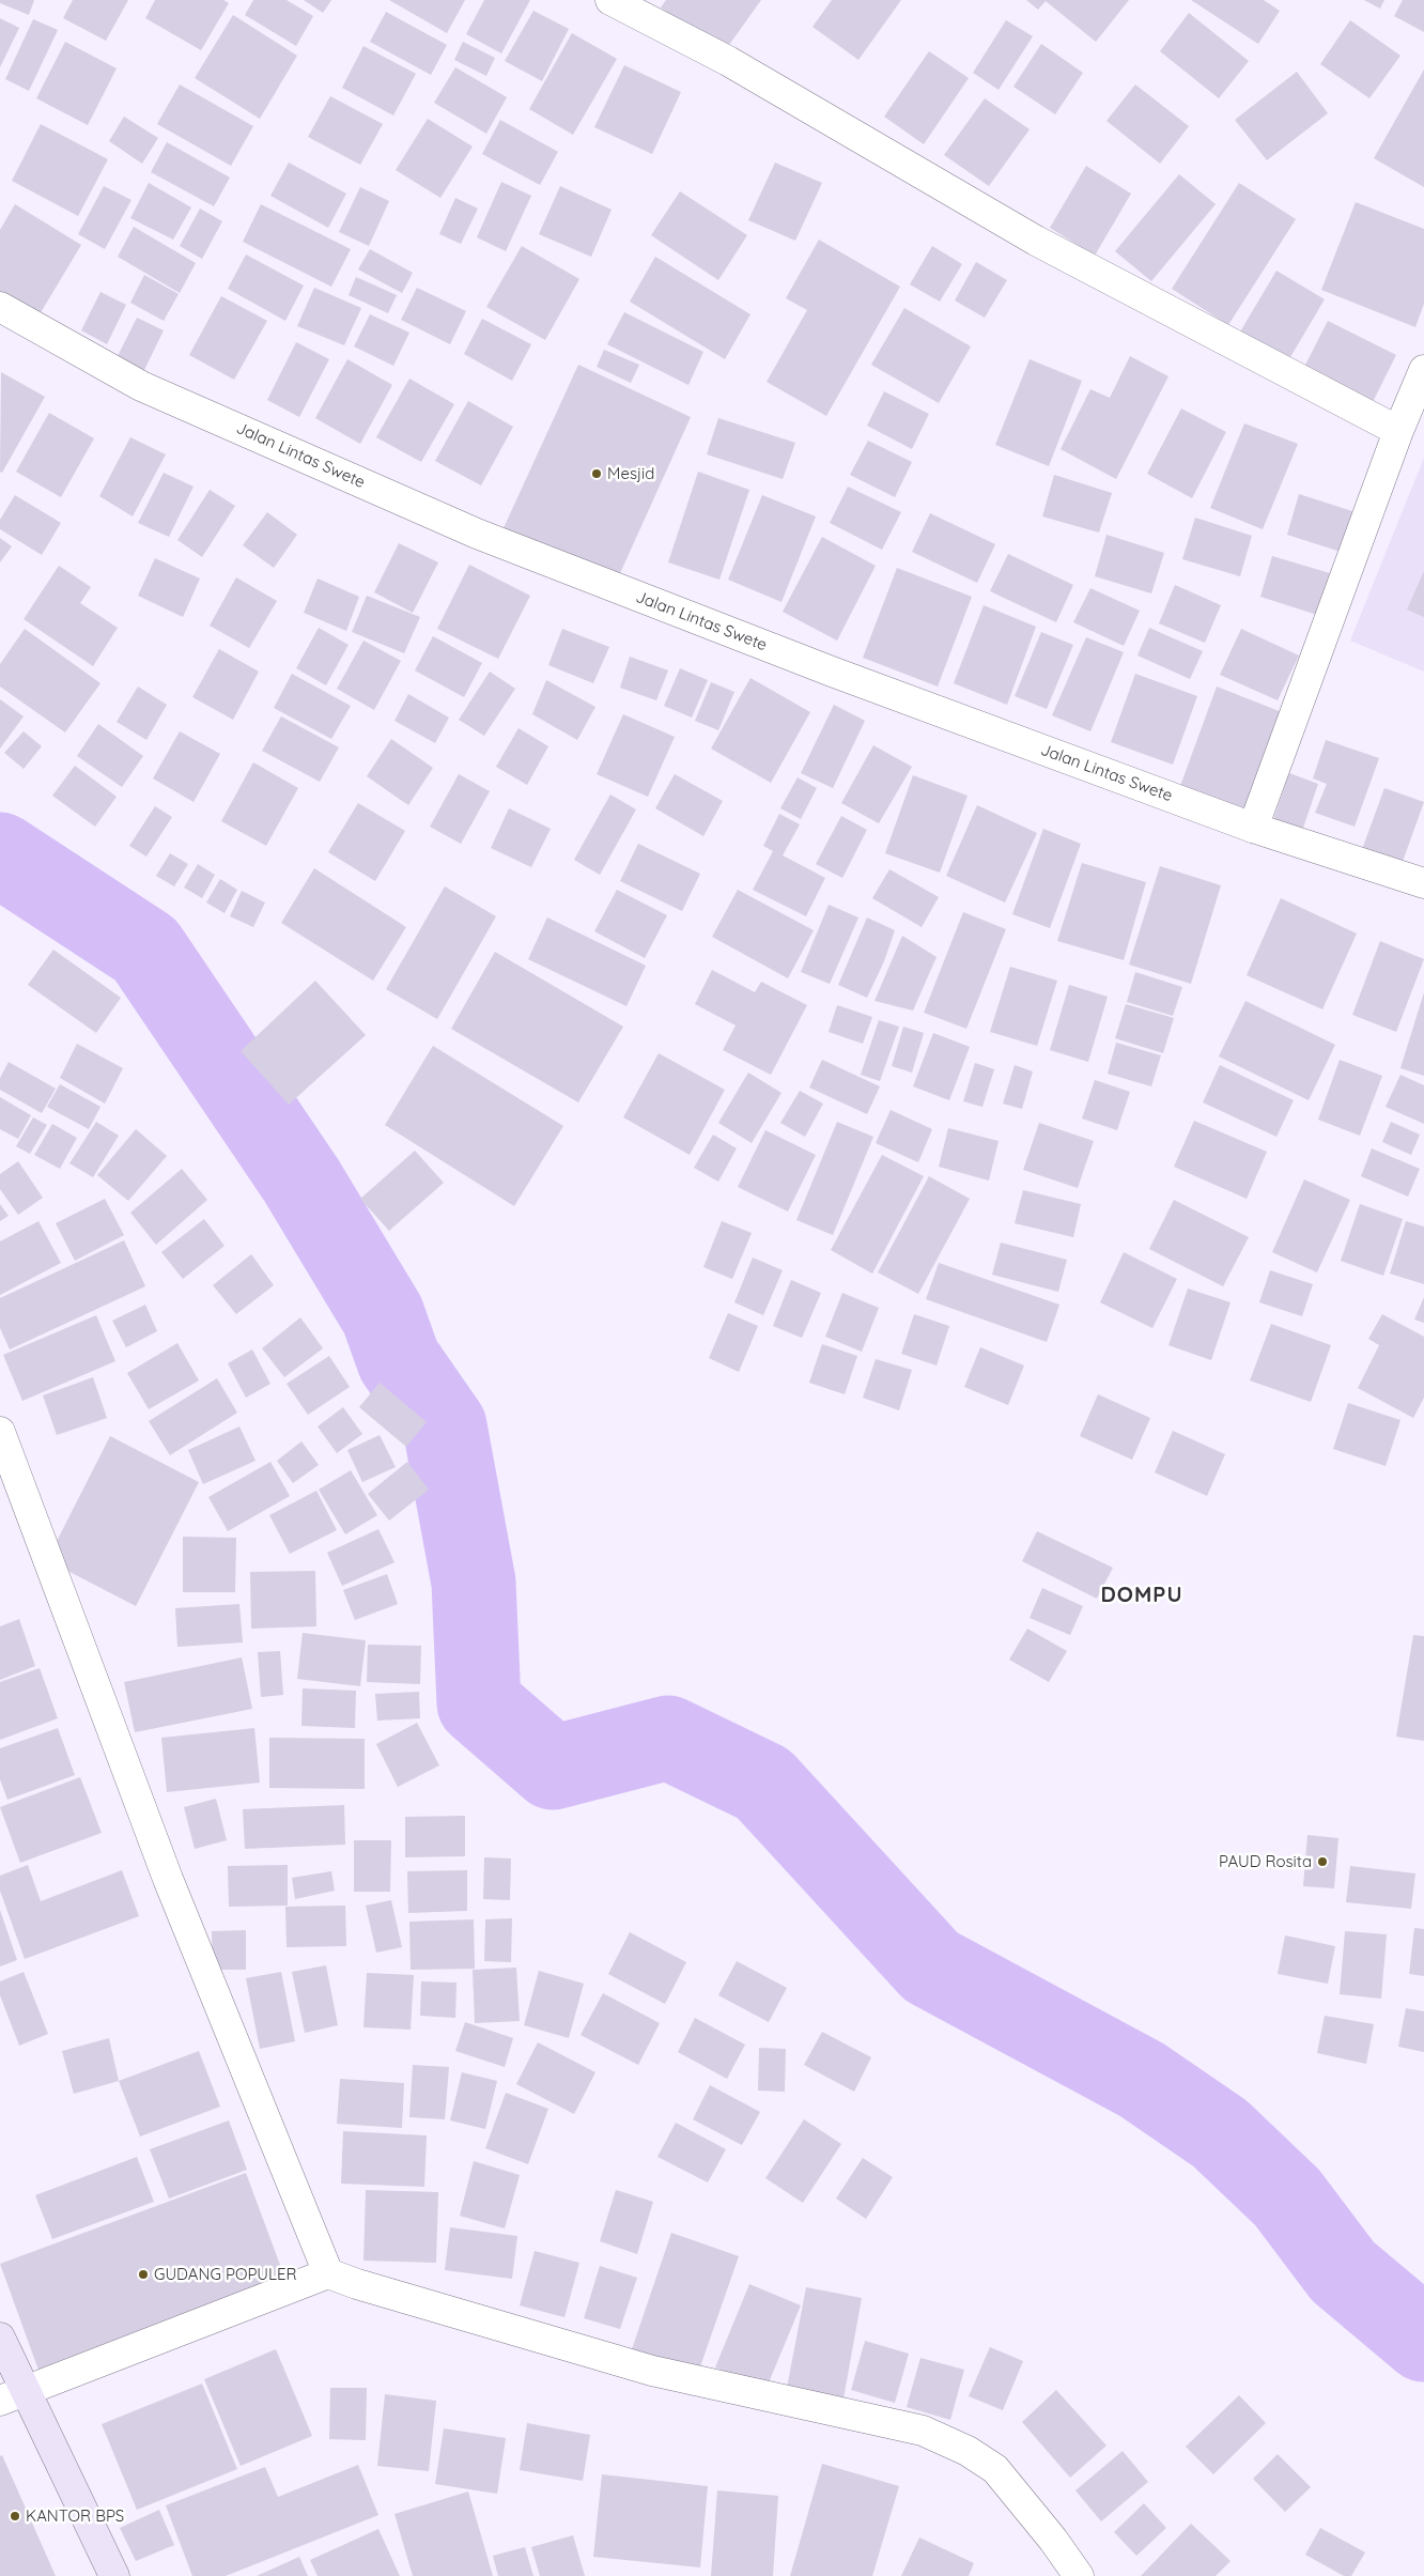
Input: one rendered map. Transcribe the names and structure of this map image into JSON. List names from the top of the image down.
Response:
{
  "streets": {
    "street": ["Jalan Lintas Swete"]
  },
  "districts": ["DOMPU"],
  "places": [
    "Mesjid",
    "PAUD Rosita",
    "GUDANG POPULER",
    "KANTOR BPS"
  ]
}
